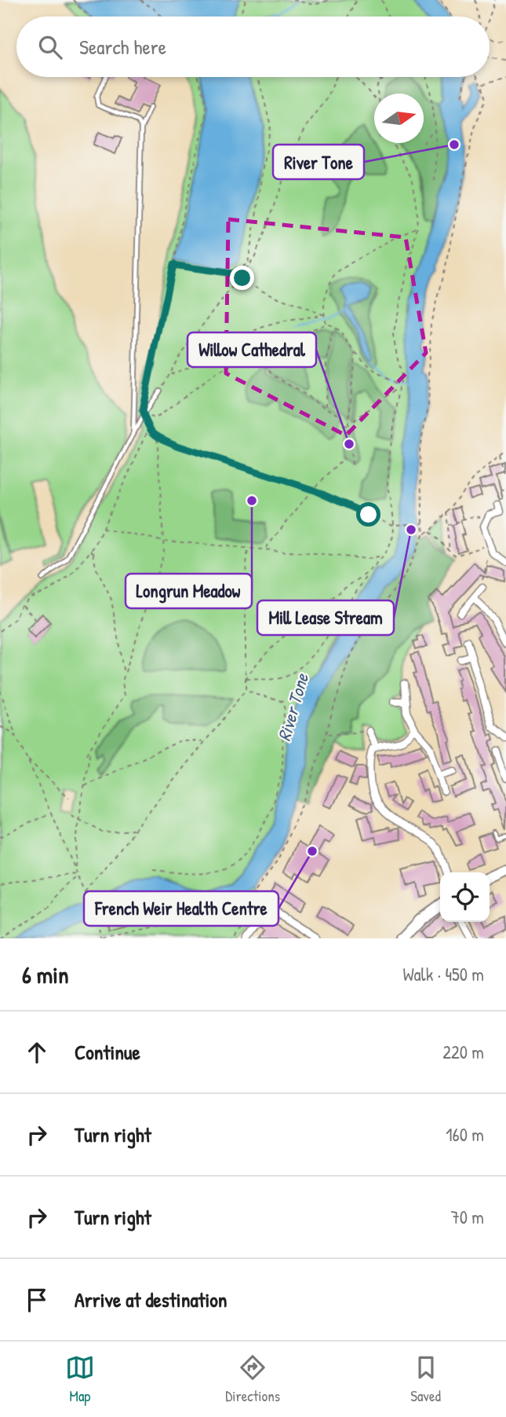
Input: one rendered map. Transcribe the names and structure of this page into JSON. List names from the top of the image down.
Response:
{
  "water": ["River Tone"],
  "places": [
    "River Tone",
    "Willow Cathedral",
    "Longrun Meadow",
    "Mill Lease Stream",
    "French Weir Health Centre"
  ],
  "north": "right",
  "page": {
    "search": "Search here",
    "heading": ["6 min", "Walk · 450 m"],
    "list": [
      ["Continue", "220 m"],
      ["Turn right", "160 m"],
      ["Turn right", "70 m"],
      "Arrive at destination"
    ],
    "nav": ["Map", "Directions", "Saved"]
  }
}
